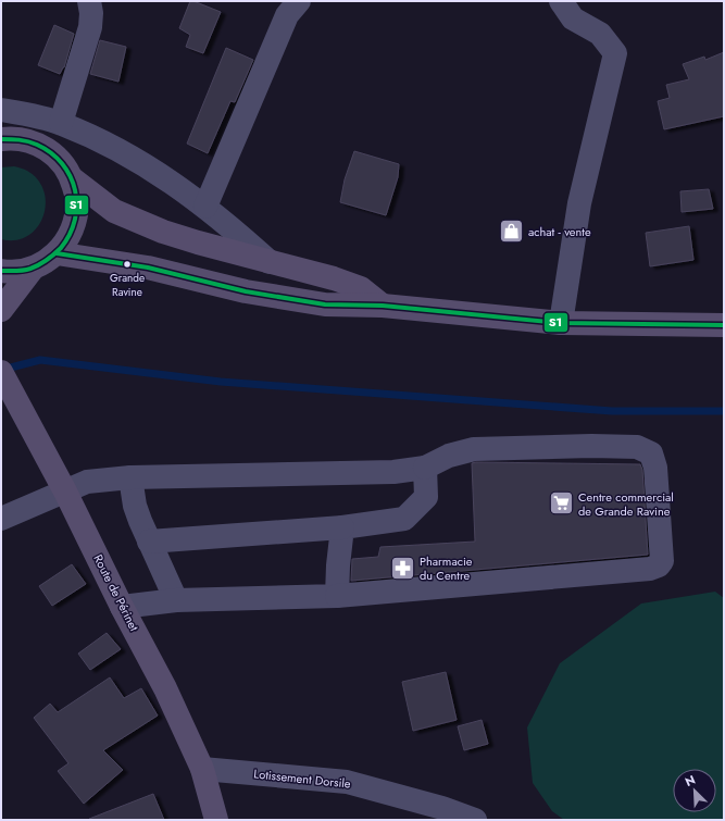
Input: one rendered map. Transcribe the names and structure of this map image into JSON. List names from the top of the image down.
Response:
{
  "streets": {
    "main road": ["Route de Périnet"],
    "street": ["Lotissement Dorsile"]
  },
  "crossings": [
    ["Route de Périnet", "Lotissement Dorsile"]
  ],
  "places": {
    "shop": ["achat - vente"],
    "other": ["Grande Ravine"],
    "supermarket": ["Centre commercial de Grande Ravine"],
    "pharmacy": ["Pharmacie du Centre"]
  },
  "lines": ["transit line S1"],
  "north": "top left"
}
